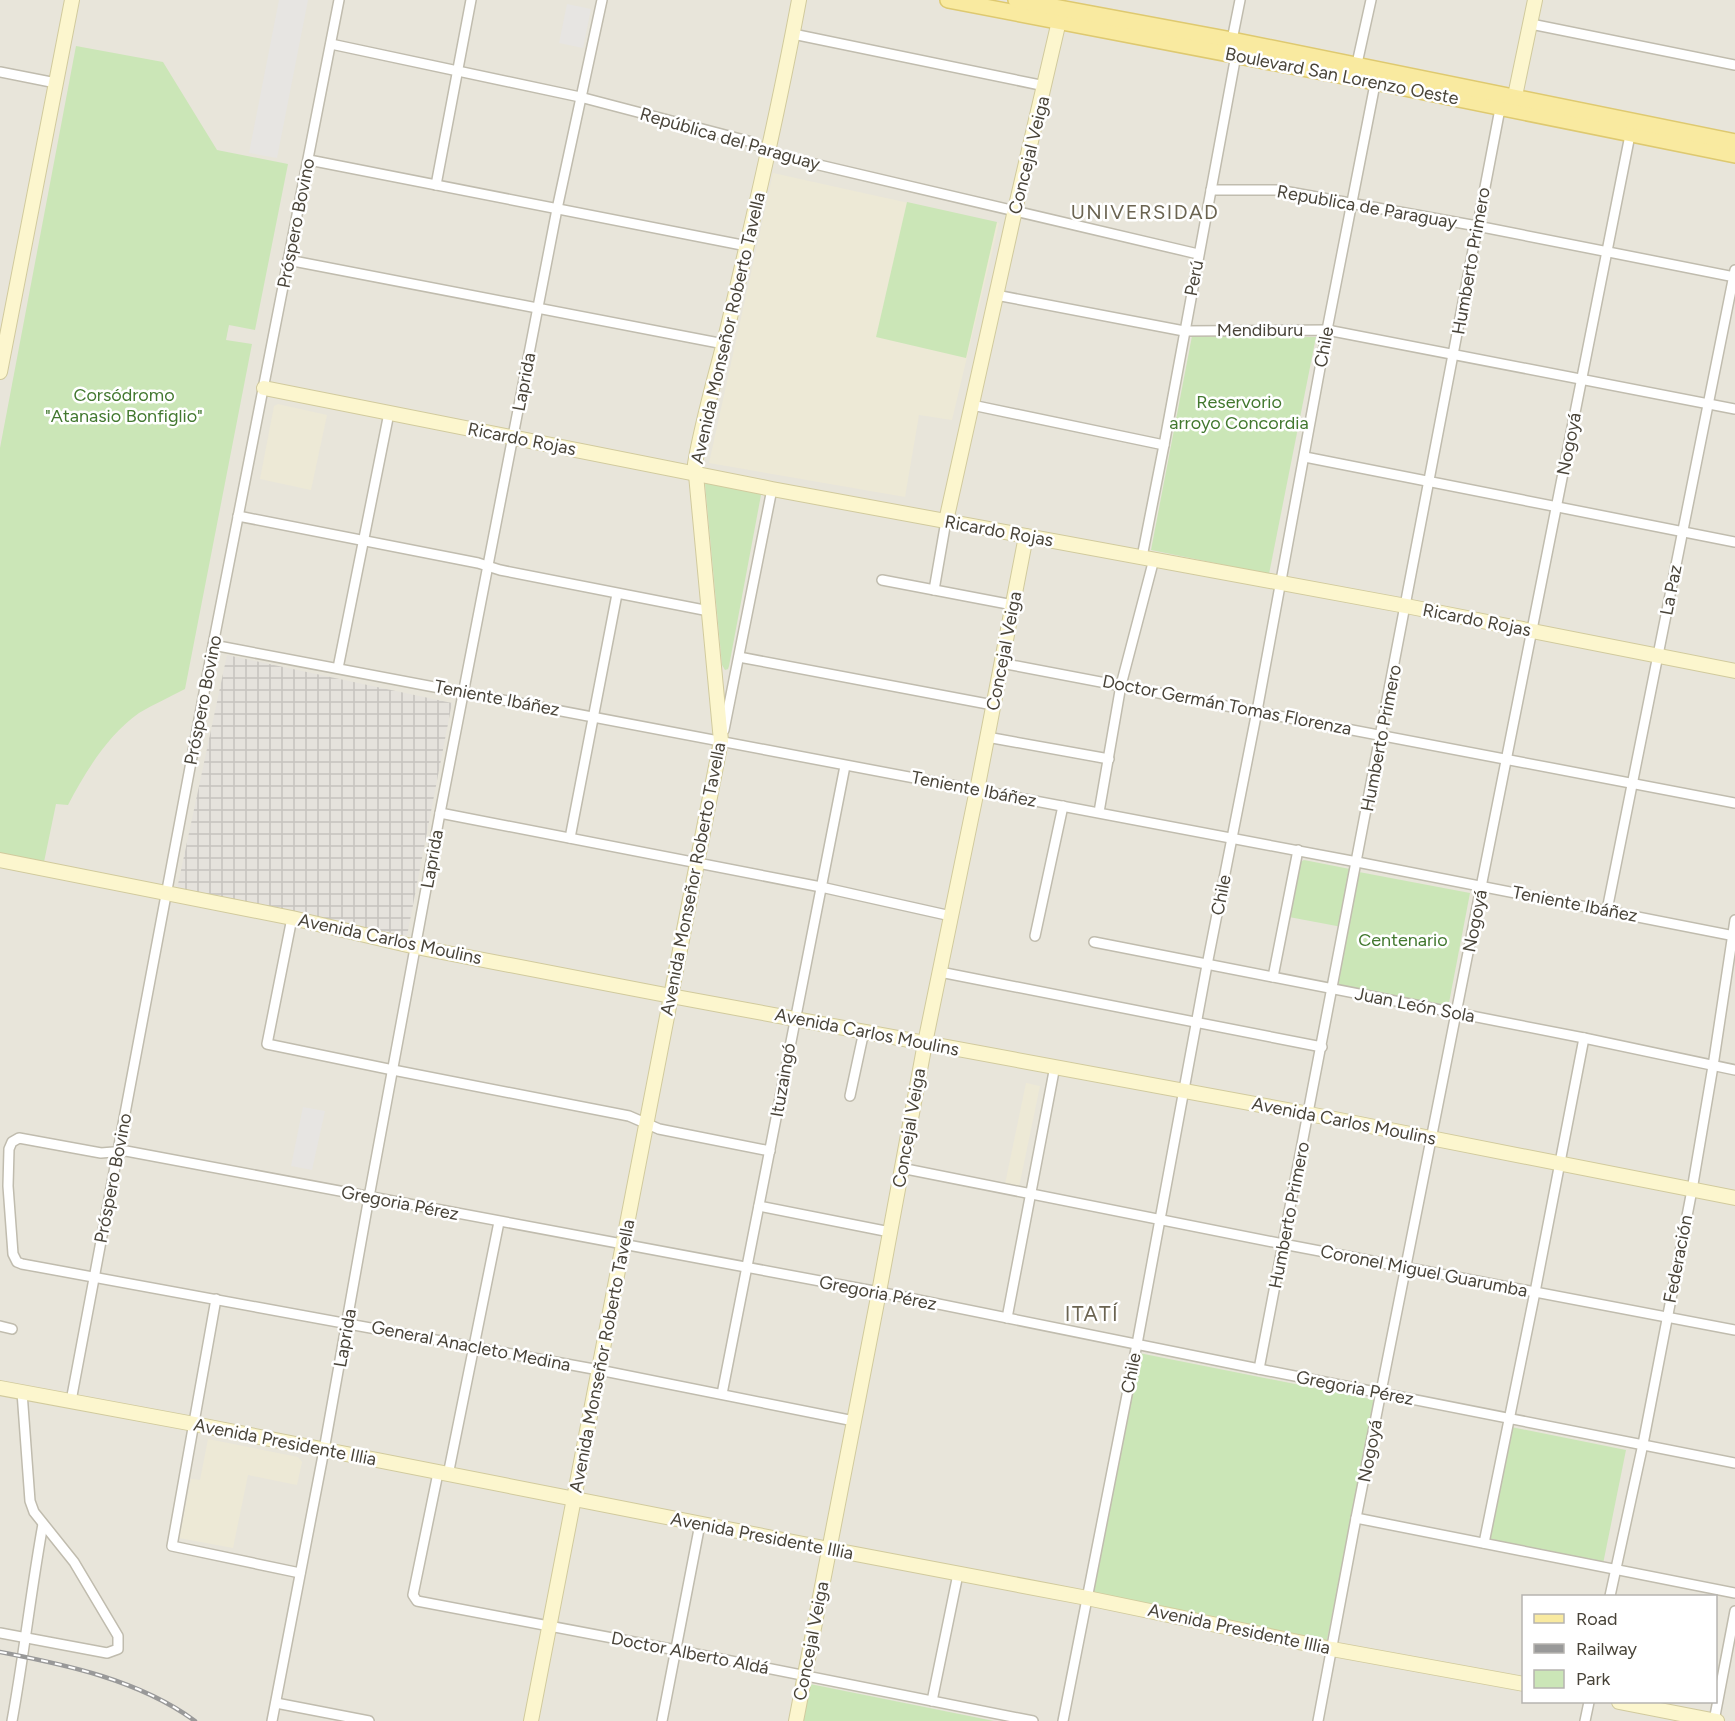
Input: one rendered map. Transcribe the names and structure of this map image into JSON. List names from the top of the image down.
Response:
{
  "streets": {
    "main road": ["Boulevard San Lorenzo Oeste"],
    "street": [
      "República del Paraguay",
      "Concejal Veiga",
      "Republica de Paraguay",
      "Próspero Bovino",
      "Humberto Primero",
      "Perú",
      "Avenida Monseñor Roberto Tavella",
      "Mendiburu",
      "Chile",
      "Laprida",
      "Ricardo Rojas",
      "Nogoyá",
      "La Paz",
      "Teniente Ibáñez",
      "Doctor Germán Tomas Florenza",
      "Avenida Carlos Moulins",
      "Juan León Sola",
      "Ituzaingó",
      "Gregoria Pérez",
      "Federación",
      "Coronel Miguel Guarumba",
      "General Anacleto Medina",
      "Avenida Presidente Illia",
      "Doctor Alberto Aldá"
    ]
  },
  "crossings": [
    ["Boulevard San Lorenzo Oeste", "Concejal Veiga"],
    ["Boulevard San Lorenzo Oeste", "Humberto Primero"],
    ["Boulevard San Lorenzo Oeste", "Perú"],
    ["Boulevard San Lorenzo Oeste", "Chile"],
    ["Boulevard San Lorenzo Oeste", "Nogoyá"],
    ["República del Paraguay", "Concejal Veiga"],
    ["República del Paraguay", "Próspero Bovino"],
    ["República del Paraguay", "Perú"],
    ["República del Paraguay", "Avenida Monseñor Roberto Tavella"],
    ["República del Paraguay", "Laprida"],
    ["Concejal Veiga", "Mendiburu"],
    ["Concejal Veiga", "Ricardo Rojas"],
    ["Concejal Veiga", "Teniente Ibáñez"],
    ["Concejal Veiga", "Doctor Germán Tomas Florenza"],
    ["Concejal Veiga", "Avenida Carlos Moulins"],
    ["Concejal Veiga", "Gregoria Pérez"],
    ["Concejal Veiga", "Coronel Miguel Guarumba"],
    ["Concejal Veiga", "General Anacleto Medina"],
    ["Concejal Veiga", "Avenida Presidente Illia"],
    ["Concejal Veiga", "Doctor Alberto Aldá"],
    ["Republica de Paraguay", "Humberto Primero"],
    ["Republica de Paraguay", "Perú"],
    ["Republica de Paraguay", "Chile"],
    ["Republica de Paraguay", "Nogoyá"],
    ["Republica de Paraguay", "La Paz"],
    ["Próspero Bovino", "Ricardo Rojas"],
    ["Próspero Bovino", "Teniente Ibáñez"],
    ["Próspero Bovino", "Avenida Carlos Moulins"],
    ["Próspero Bovino", "Gregoria Pérez"],
    ["Próspero Bovino", "General Anacleto Medina"],
    ["Próspero Bovino", "Avenida Presidente Illia"],
    ["Humberto Primero", "Mendiburu"],
    ["Humberto Primero", "Ricardo Rojas"],
    ["Humberto Primero", "Teniente Ibáñez"],
    ["Humberto Primero", "Doctor Germán Tomas Florenza"],
    ["Humberto Primero", "Avenida Carlos Moulins"],
    ["Humberto Primero", "Juan León Sola"],
    ["Humberto Primero", "Gregoria Pérez"],
    ["Humberto Primero", "Coronel Miguel Guarumba"],
    ["Perú", "Mendiburu"],
    ["Perú", "Ricardo Rojas"],
    ["Perú", "Teniente Ibáñez"],
    ["Perú", "Doctor Germán Tomas Florenza"],
    ["Avenida Monseñor Roberto Tavella", "Ricardo Rojas"],
    ["Avenida Monseñor Roberto Tavella", "Teniente Ibáñez"],
    ["Avenida Monseñor Roberto Tavella", "Avenida Carlos Moulins"],
    ["Avenida Monseñor Roberto Tavella", "Gregoria Pérez"],
    ["Avenida Monseñor Roberto Tavella", "General Anacleto Medina"],
    ["Avenida Monseñor Roberto Tavella", "Avenida Presidente Illia"],
    ["Avenida Monseñor Roberto Tavella", "Doctor Alberto Aldá"],
    ["Mendiburu", "Chile"],
    ["Mendiburu", "Nogoyá"],
    ["Mendiburu", "La Paz"],
    ["Chile", "Ricardo Rojas"],
    ["Chile", "Teniente Ibáñez"],
    ["Chile", "Doctor Germán Tomas Florenza"],
    ["Chile", "Avenida Carlos Moulins"],
    ["Chile", "Juan León Sola"],
    ["Chile", "Gregoria Pérez"],
    ["Chile", "Coronel Miguel Guarumba"],
    ["Chile", "Avenida Presidente Illia"],
    ["Laprida", "Ricardo Rojas"],
    ["Laprida", "Teniente Ibáñez"],
    ["Laprida", "Avenida Carlos Moulins"],
    ["Laprida", "Gregoria Pérez"],
    ["Laprida", "General Anacleto Medina"],
    ["Laprida", "Avenida Presidente Illia"],
    ["Ricardo Rojas", "Nogoyá"],
    ["Ricardo Rojas", "La Paz"],
    ["Nogoyá", "Teniente Ibáñez"],
    ["Nogoyá", "Doctor Germán Tomas Florenza"],
    ["Nogoyá", "Avenida Carlos Moulins"],
    ["Nogoyá", "Juan León Sola"],
    ["Nogoyá", "Gregoria Pérez"],
    ["Nogoyá", "Coronel Miguel Guarumba"],
    ["Nogoyá", "Avenida Presidente Illia"],
    ["La Paz", "Teniente Ibáñez"],
    ["La Paz", "Doctor Germán Tomas Florenza"],
    ["Teniente Ibáñez", "Ituzaingó"],
    ["Teniente Ibáñez", "Federación"],
    ["Avenida Carlos Moulins", "Ituzaingó"],
    ["Avenida Carlos Moulins", "Federación"],
    ["Juan León Sola", "Federación"],
    ["Ituzaingó", "Gregoria Pérez"],
    ["Ituzaingó", "General Anacleto Medina"],
    ["Gregoria Pérez", "Federación"],
    ["Gregoria Pérez", "General Anacleto Medina"],
    ["Federación", "Coronel Miguel Guarumba"],
    ["Avenida Presidente Illia", "Doctor Alberto Aldá"]
  ],
  "districts": ["UNIVERSIDAD", "ITATÍ"],
  "parks": ["Corsódromo \"Atanasio Bonfiglio\"", "Reservorio arroyo Concordia", "Centenario"],
  "legend": ["Road", "Railway", "Park"]
}
